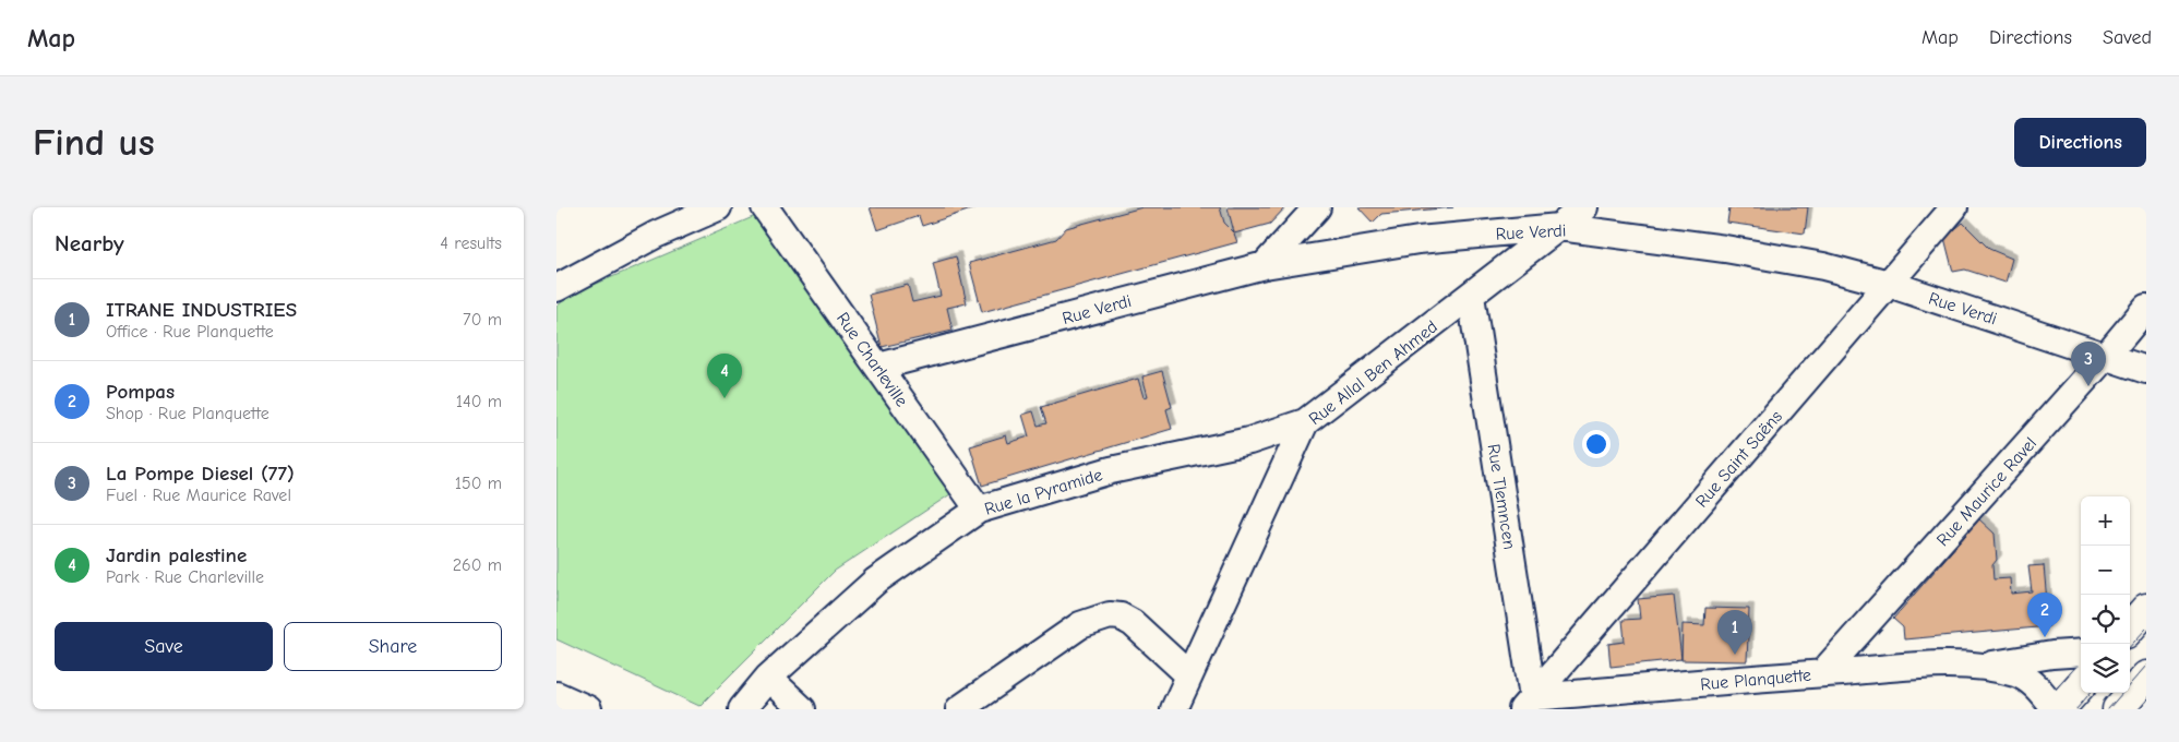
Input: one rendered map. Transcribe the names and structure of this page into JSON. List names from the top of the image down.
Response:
{
  "streets": {
    "street": [
      "Rue Verdi",
      "Rue Charleville",
      "Rue Allal Ben Ahmed",
      "Rue Saint Saëns",
      "Rue la Pyramide",
      "Rue Maurice Ravel",
      "Rue Tlemncen",
      "Rue Planquette"
    ]
  },
  "crossings": [
    ["Rue Verdi", "Rue Charleville"],
    ["Rue Verdi", "Rue Allal Ben Ahmed"],
    ["Rue Verdi", "Rue Saint Saëns"],
    ["Rue Verdi", "Rue Maurice Ravel"],
    ["Rue Charleville", "Rue la Pyramide"],
    ["Rue Allal Ben Ahmed", "Rue la Pyramide"],
    ["Rue Allal Ben Ahmed", "Rue Tlemncen"],
    ["Rue Saint Saëns", "Rue Tlemncen"],
    ["Rue Saint Saëns", "Rue Planquette"],
    ["Rue Maurice Ravel", "Rue Planquette"],
    ["Rue Tlemncen", "Rue Planquette"]
  ],
  "page": {
    "header": "Map",
    "nav": ["Map", "Directions", "Saved"],
    "buttons": [
      "Directions",
      ["Save", "Share"]
    ],
    "title": "Find us",
    "heading": ["Nearby", "4 results"],
    "list": [
      {
        "mark": "1",
        "name": "ITRANE INDUSTRIES",
        "note": "Office · Rue Planquette",
        "value": "70 m"
      },
      {
        "mark": "2",
        "name": "Pompas",
        "note": "Shop · Rue Planquette",
        "value": "140 m"
      },
      {
        "mark": "3",
        "name": "La Pompe Diesel (77)",
        "note": "Fuel · Rue Maurice Ravel",
        "value": "150 m"
      },
      {
        "mark": "4",
        "name": "Jardin palestine",
        "note": "Park · Rue Charleville",
        "value": "260 m"
      }
    ],
    "pins": [
      "3",
      "4",
      "2",
      "1"
    ],
    "map_buttons": ["+", "−"]
  }
}
